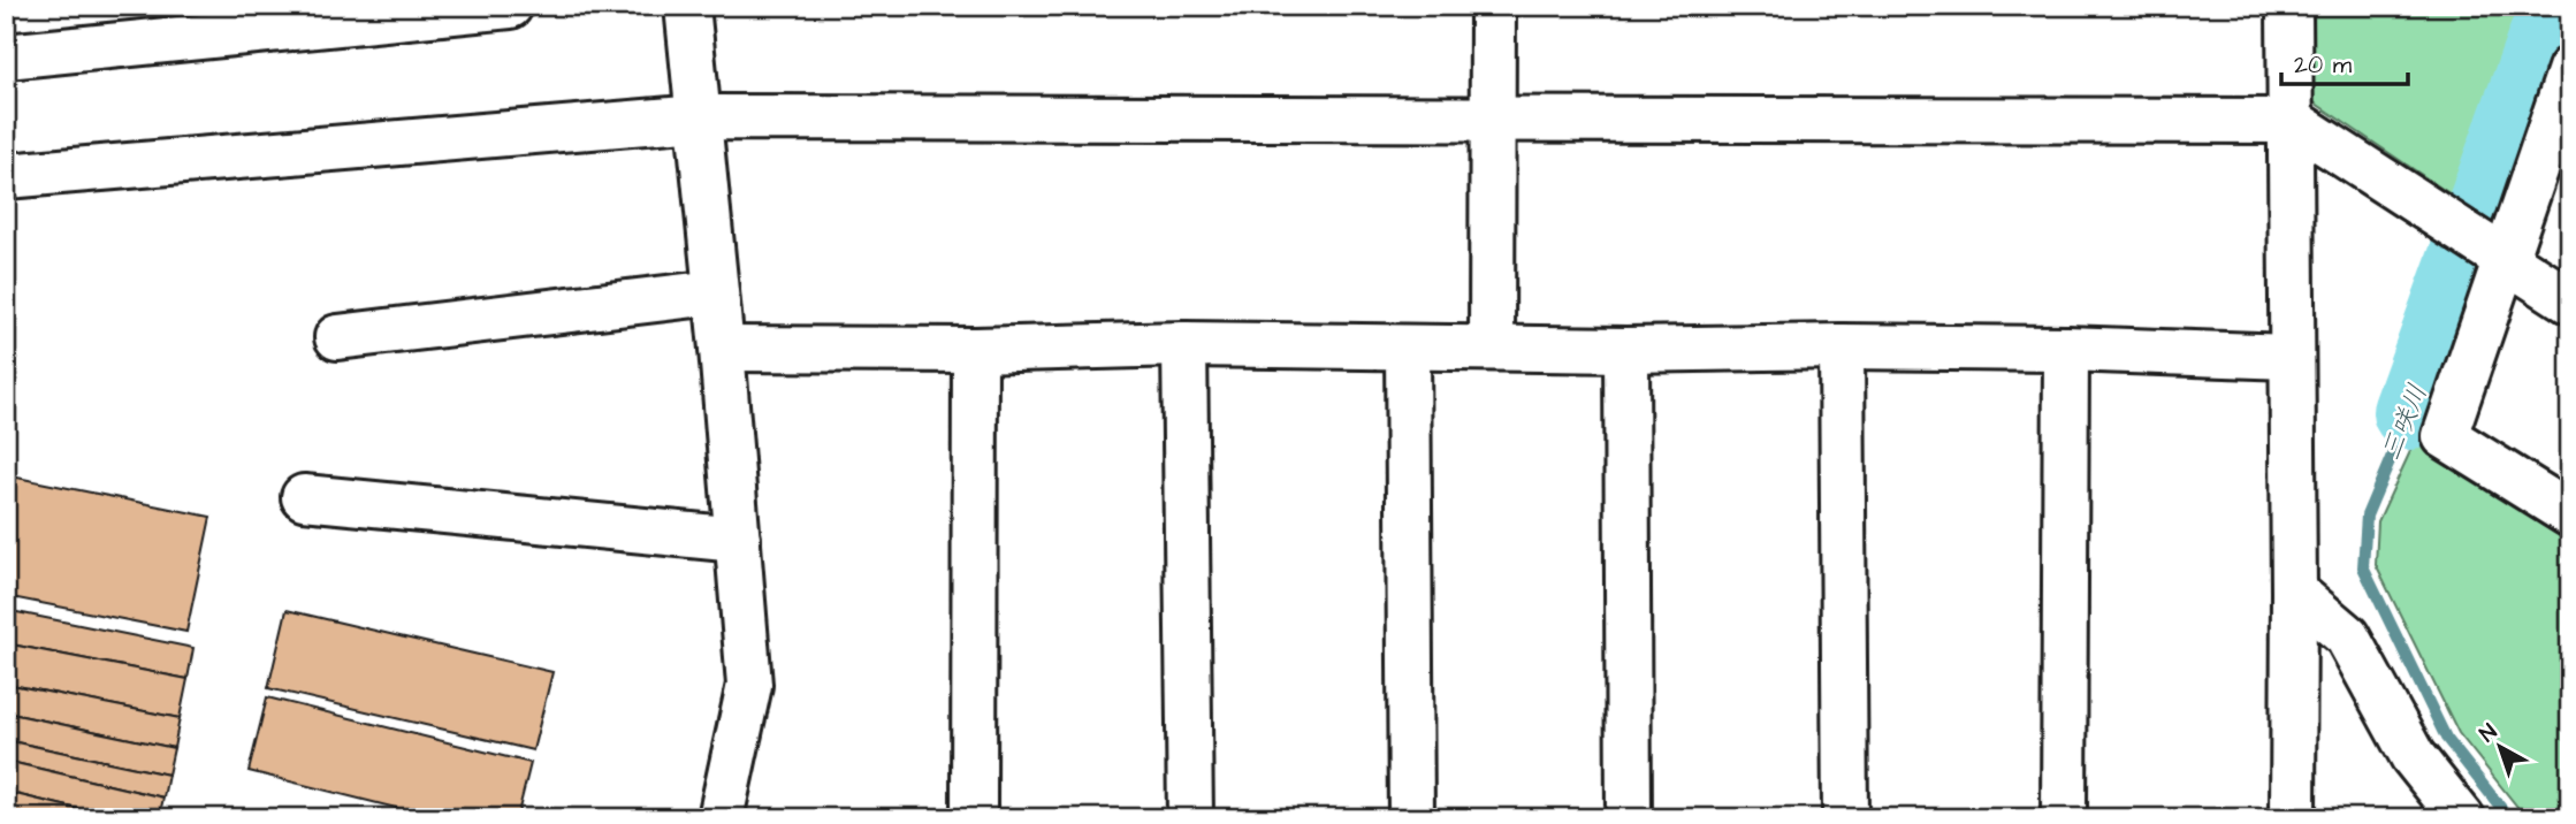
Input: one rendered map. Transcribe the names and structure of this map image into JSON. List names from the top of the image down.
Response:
{
  "water": ["三咲川"],
  "scale_bar": "20 m",
  "north": "top left"
}
